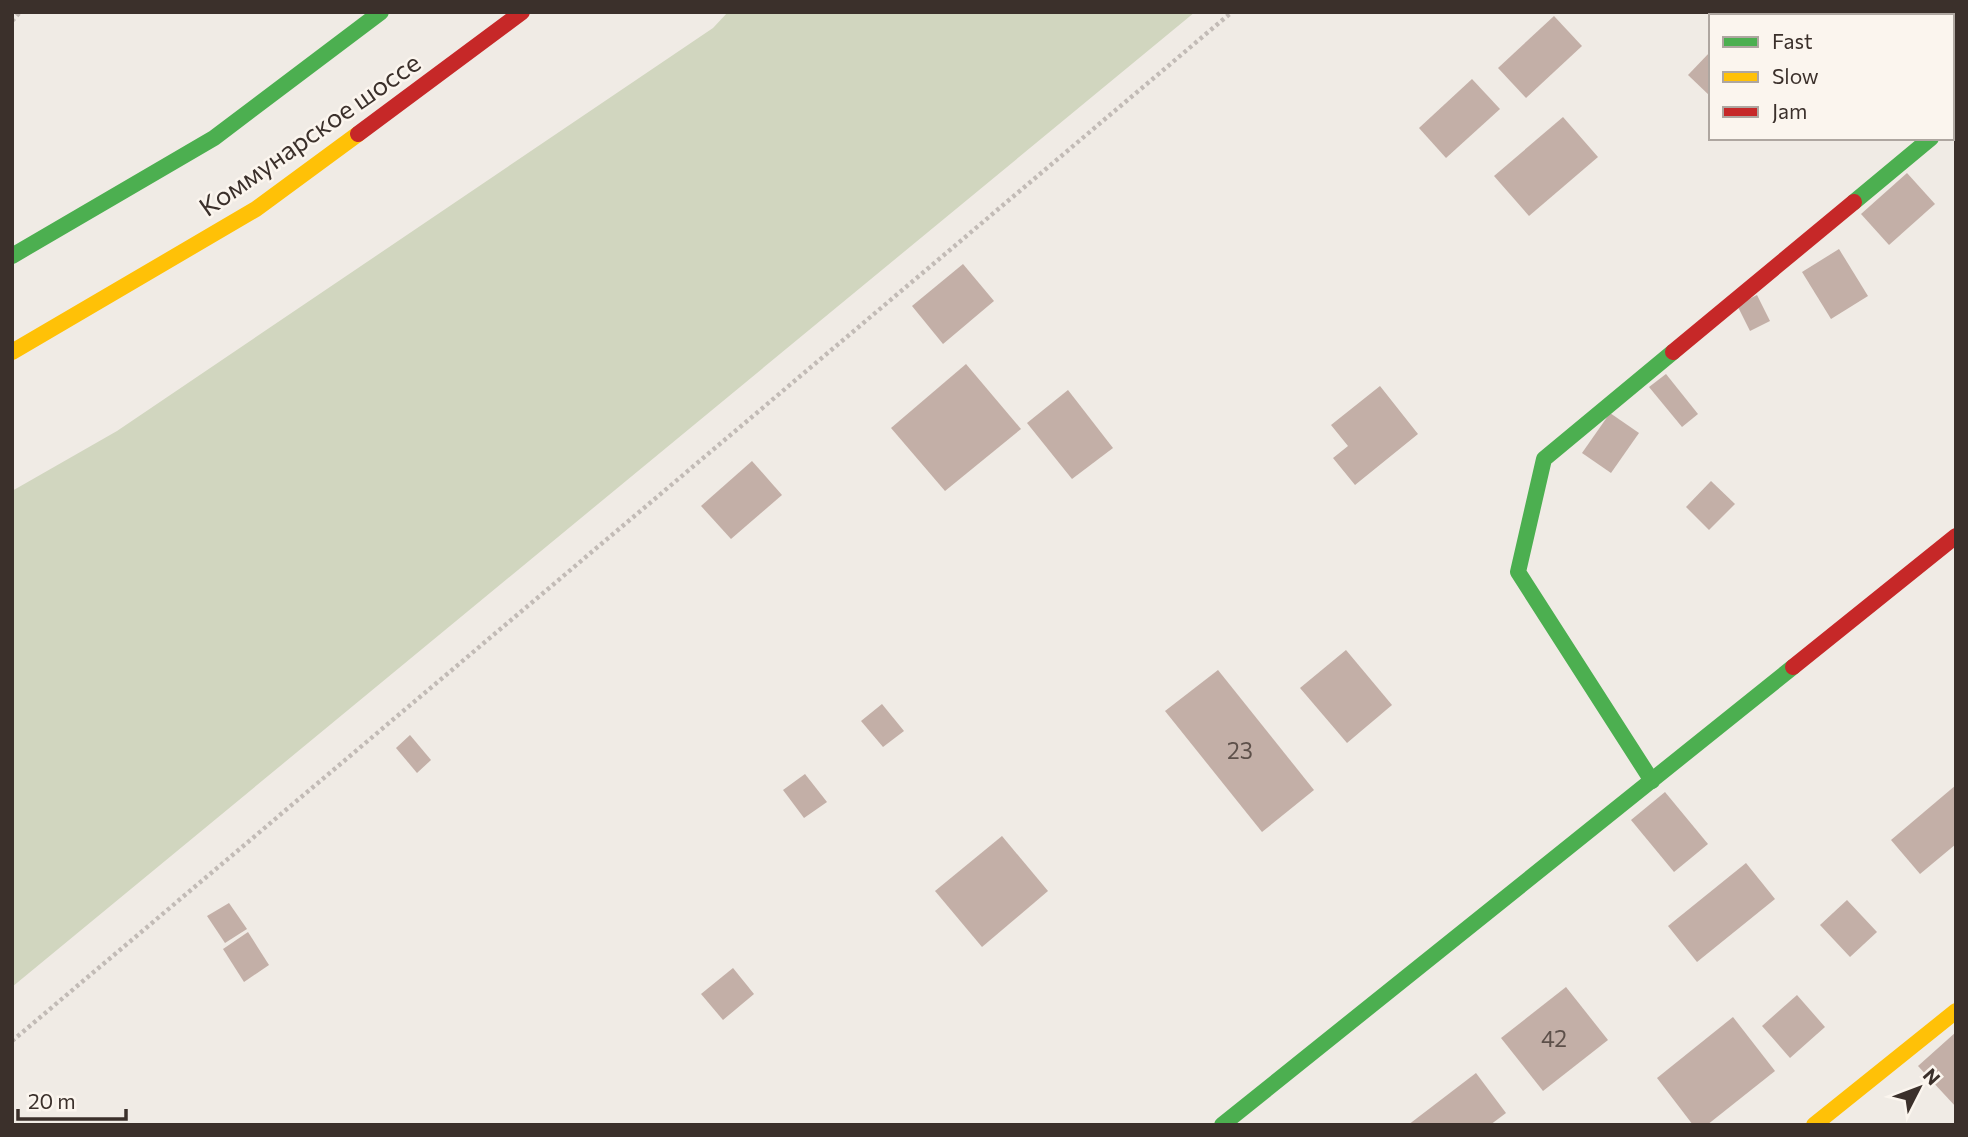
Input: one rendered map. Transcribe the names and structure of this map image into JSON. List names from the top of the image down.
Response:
{
  "streets": {
    "street": ["Коммунарское шоссе"]
  },
  "house_numbers": ["23", "42"],
  "legend": ["Fast", "Slow", "Jam"],
  "scale_bar": "20 m",
  "north": "top right"
}
